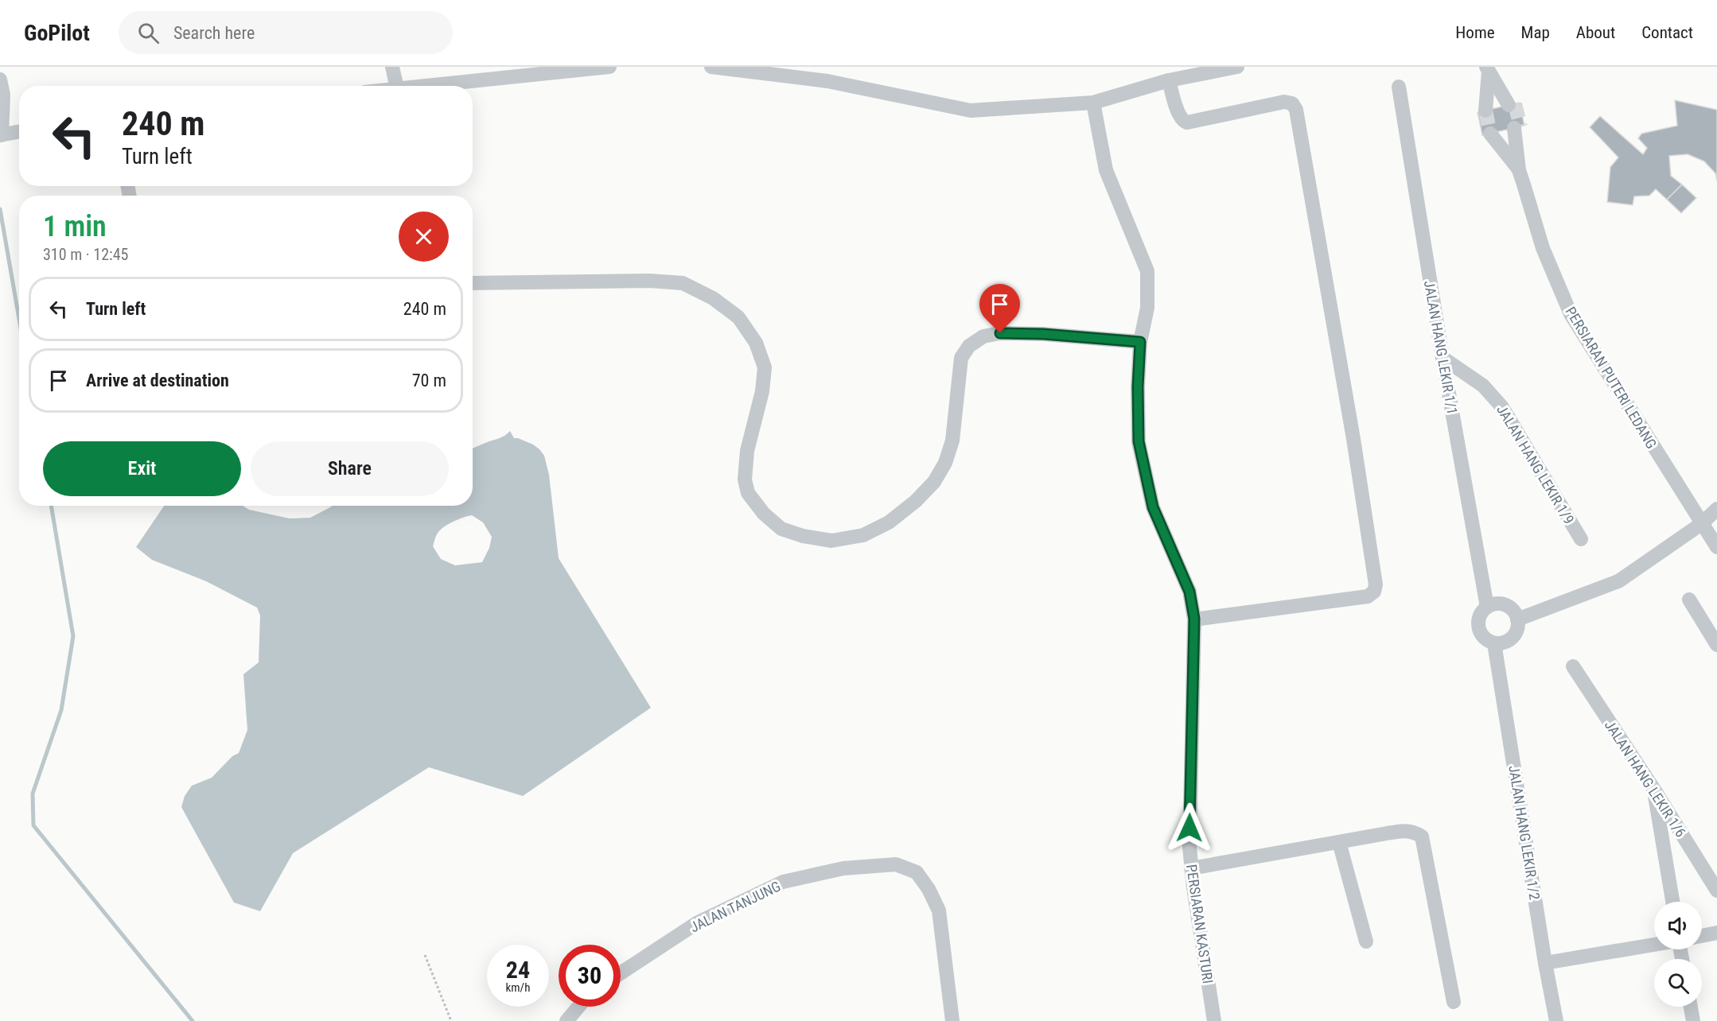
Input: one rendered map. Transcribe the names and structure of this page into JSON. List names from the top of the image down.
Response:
{
  "streets": {
    "street": [
      "JALAN HANG LEKIR 1/1",
      "PERSIARAN PUTERI LEDANG",
      "JALAN HANG LEKIR 1/9",
      "JALAN HANG LEKIR 1/6",
      "JALAN HANG LEKIR 1/2",
      "JALAN TANJUNG",
      "PERSIARAN KASTURI"
    ]
  },
  "crossings": [
    ["JALAN HANG LEKIR 1/1", "JALAN HANG LEKIR 1/9"],
    ["JALAN HANG LEKIR 1/1", "JALAN HANG LEKIR 1/2"]
  ],
  "page": {
    "header": "GoPilot",
    "search": "Search here",
    "nav": [
      "Home",
      "Map",
      "About",
      "Contact"
    ],
    "turn": ["240 m", "Turn left"],
    "heading": ["1 min", "310 m · 12:45"],
    "list": [
      {
        "name": "Turn left",
        "value": "240 m"
      },
      {
        "name": "Arrive at destination",
        "value": "70 m"
      }
    ],
    "buttons": ["Exit", "Share"],
    "speed": "24 km/h",
    "limit": "30"
  }
}
